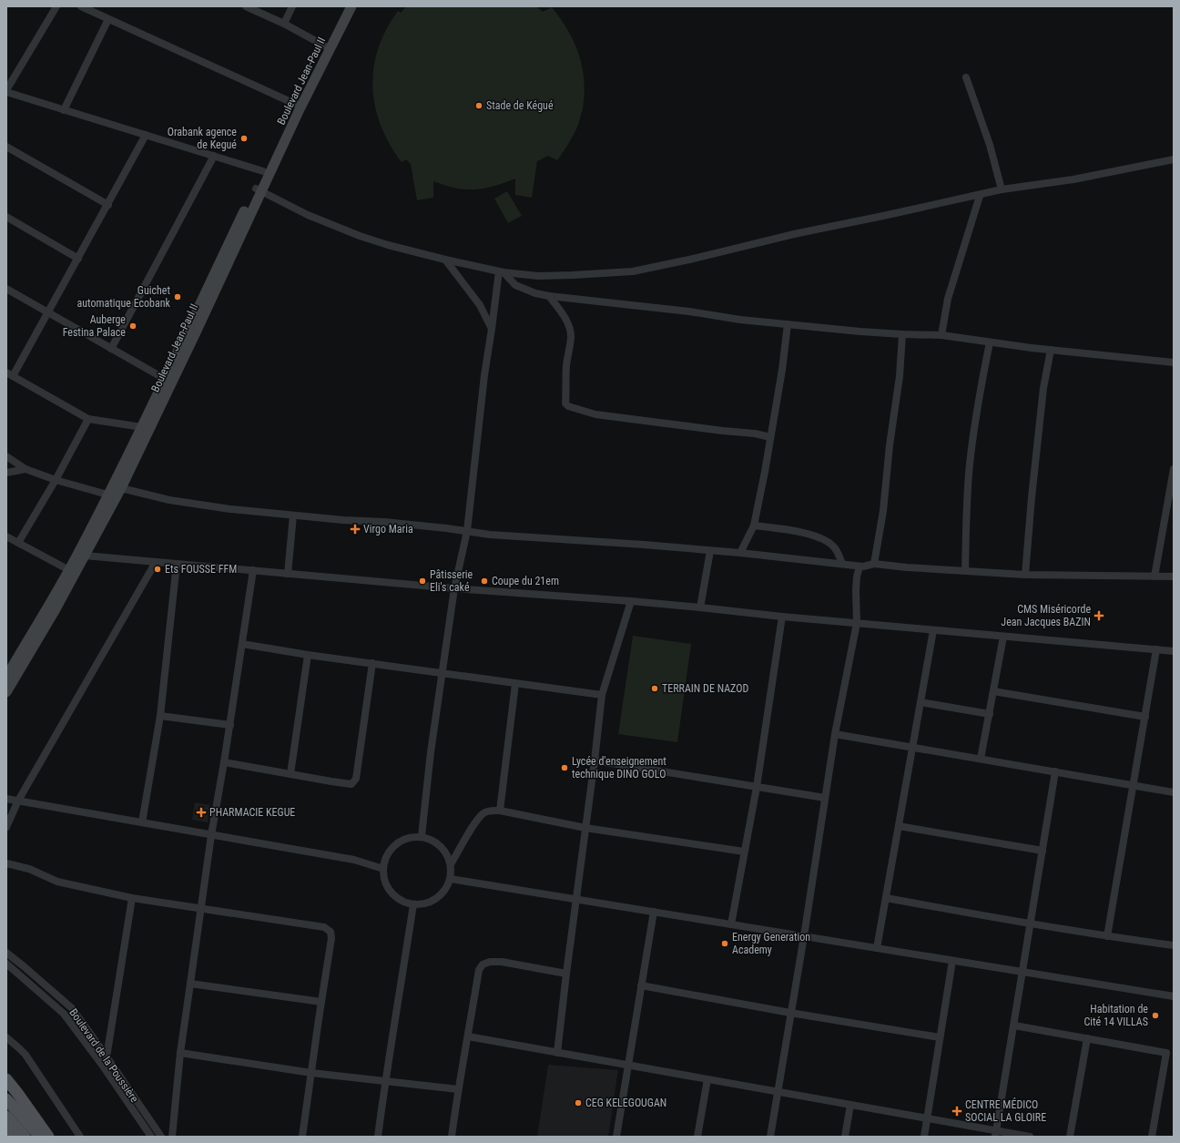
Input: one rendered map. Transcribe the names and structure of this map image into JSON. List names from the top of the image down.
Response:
{
  "streets": {
    "main road": ["Boulevard Jean-Paul II"],
    "street": ["Boulevard de la Poussière"]
  },
  "places": {
    "other": [
      "Stade de Kégué",
      "Orabank agence de Kegué",
      "Guichet automatique Ecobank",
      "Auberge Festina Palace",
      "Ets FOUSSE FFM",
      "Pâtisserie Eli's caké",
      "Coupe du 21em",
      "TERRAIN DE NAZOD",
      "Lycée d'enseignement technique DINO GOLO",
      "Energy Generation Academy",
      "Habitation de Cité 14 VILLAS",
      "CEG KELEGOUGAN"
    ],
    "health": [
      "Virgo Maria",
      "CMS Miséricorde Jean Jacques BAZIN",
      "PHARMACIE KEGUE",
      "CENTRE MÉDICO SOCIAL LA GLOIRE"
    ]
  }
}
